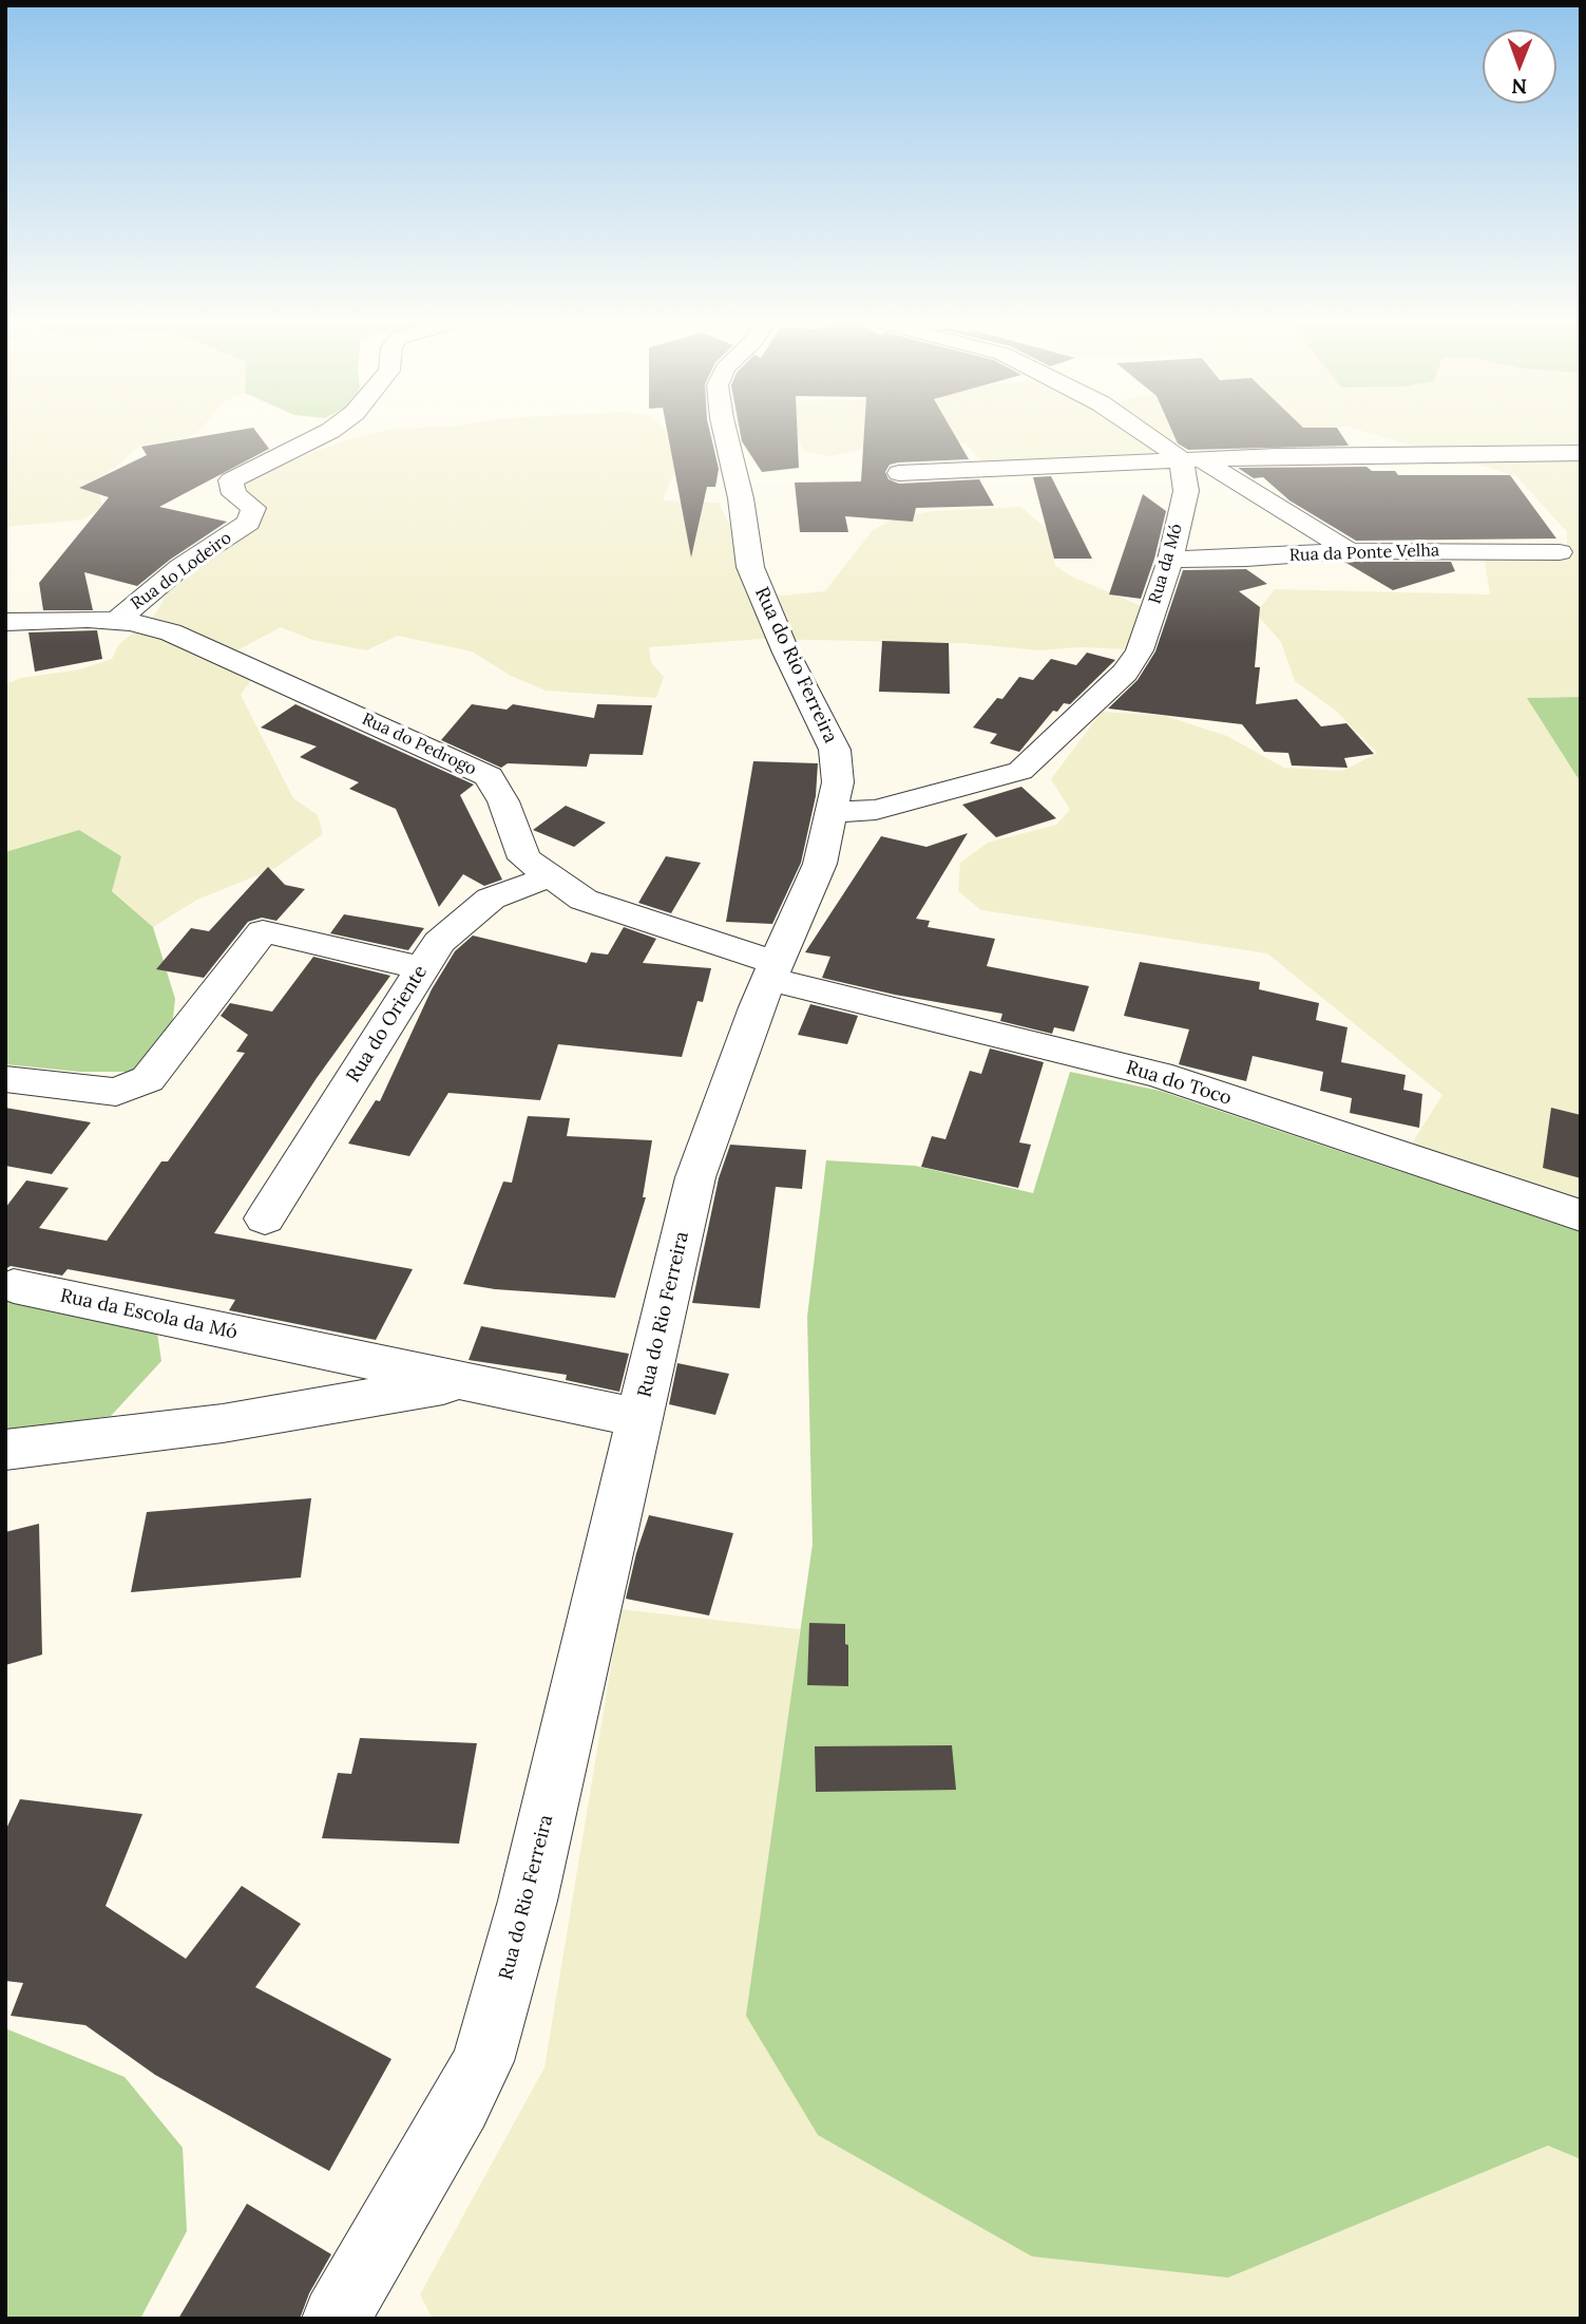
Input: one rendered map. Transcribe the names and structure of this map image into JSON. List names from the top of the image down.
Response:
{
  "streets": {
    "street": [
      "Rua da Ponte Velha",
      "Rua da Mó",
      "Rua do Lodeiro",
      "Rua do Rio Ferreira",
      "Rua do Pedrogo",
      "Rua do Oriente",
      "Rua do Toco",
      "Rua da Escola da Mó"
    ]
  },
  "crossings": [
    ["Rua da Ponte Velha", "Rua da Mó"],
    ["Rua da Mó", "Rua do Rio Ferreira"],
    ["Rua do Lodeiro", "Rua do Pedrogo"],
    ["Rua do Rio Ferreira", "Rua do Pedrogo"],
    ["Rua do Rio Ferreira", "Rua do Toco"],
    ["Rua do Rio Ferreira", "Rua da Escola da Mó"],
    ["Rua do Pedrogo", "Rua do Oriente"],
    ["Rua do Pedrogo", "Rua do Toco"]
  ],
  "north": "bottom"
}
